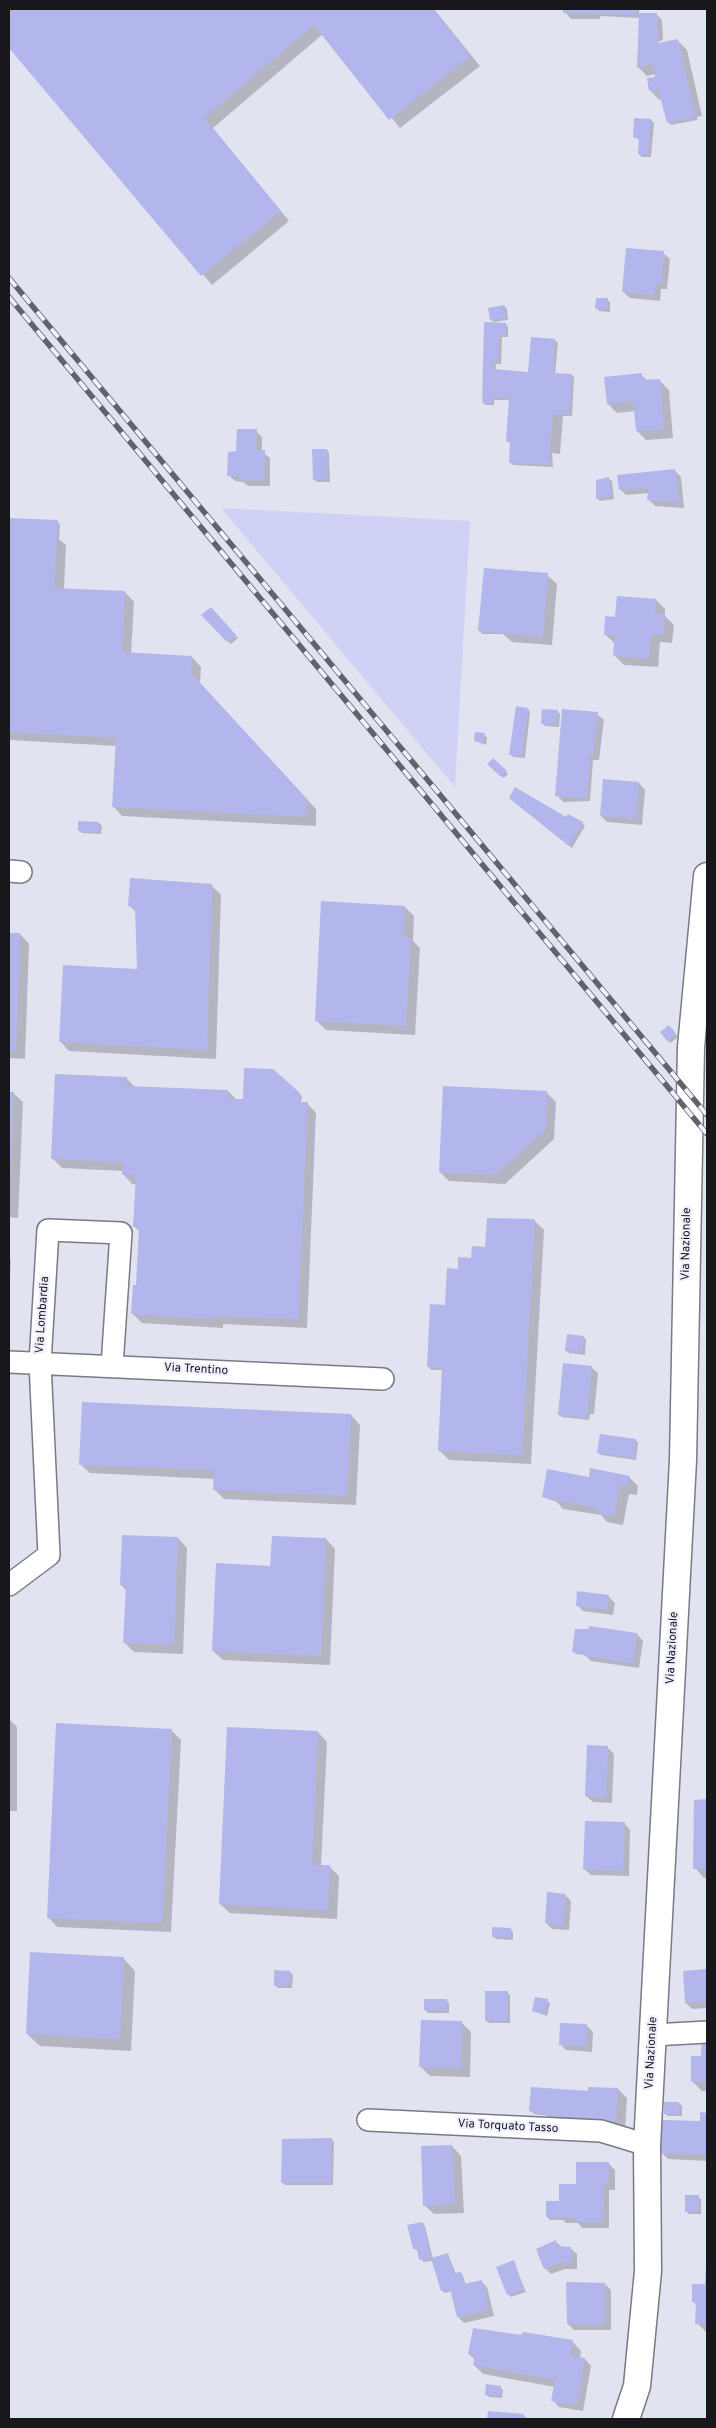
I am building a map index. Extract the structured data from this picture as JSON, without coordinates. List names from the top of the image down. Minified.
{"streets":{"street":["Via Nazionale","Via Lombardia","Via Trentino","Via Torquato Tasso"]},"crossings":[["Via Nazionale","Via Torquato Tasso"],["Via Lombardia","Via Trentino"]]}
